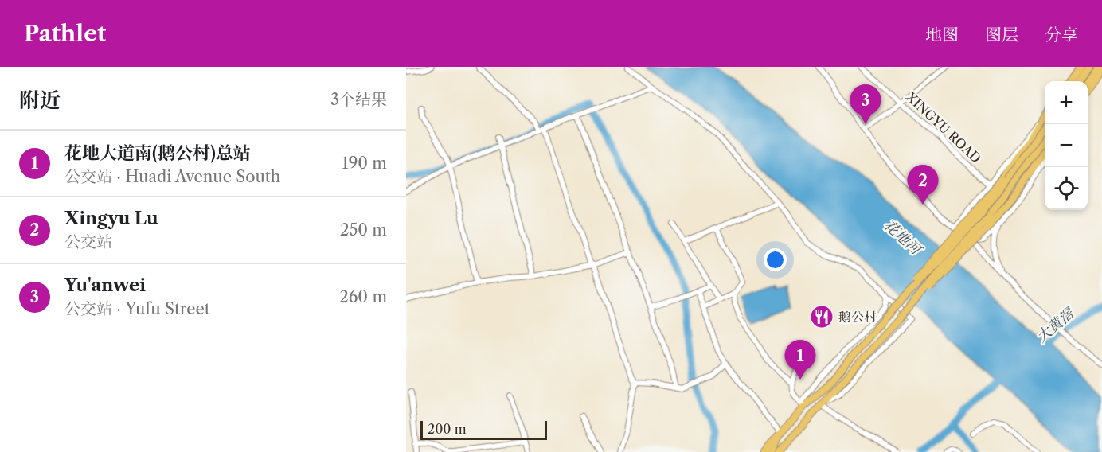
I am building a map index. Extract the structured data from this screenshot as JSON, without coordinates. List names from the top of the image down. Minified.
{"streets":{"street":["XINGYU ROAD"]},"water":["花地河","大黄滘"],"places":{"restaurant":["鹅公村"]},"scale_bar":"200 m","page":{"header":"Pathlet","nav":["地图","图层","分享"],"heading":["附近","3个结果"],"map_buttons":["+","−"],"pins":["3","2","1"],"list":[{"mark":"1","name":"花地大道南(鹅公村)总站","note":"公交站 · Huadi Avenue South","value":"190 m"},{"mark":"2","name":"Xingyu Lu","note":"公交站","value":"250 m"},{"mark":"3","name":"Yu'anwei","note":"公交站 · Yufu Street","value":"260 m"}],"scale":"200 m"}}
